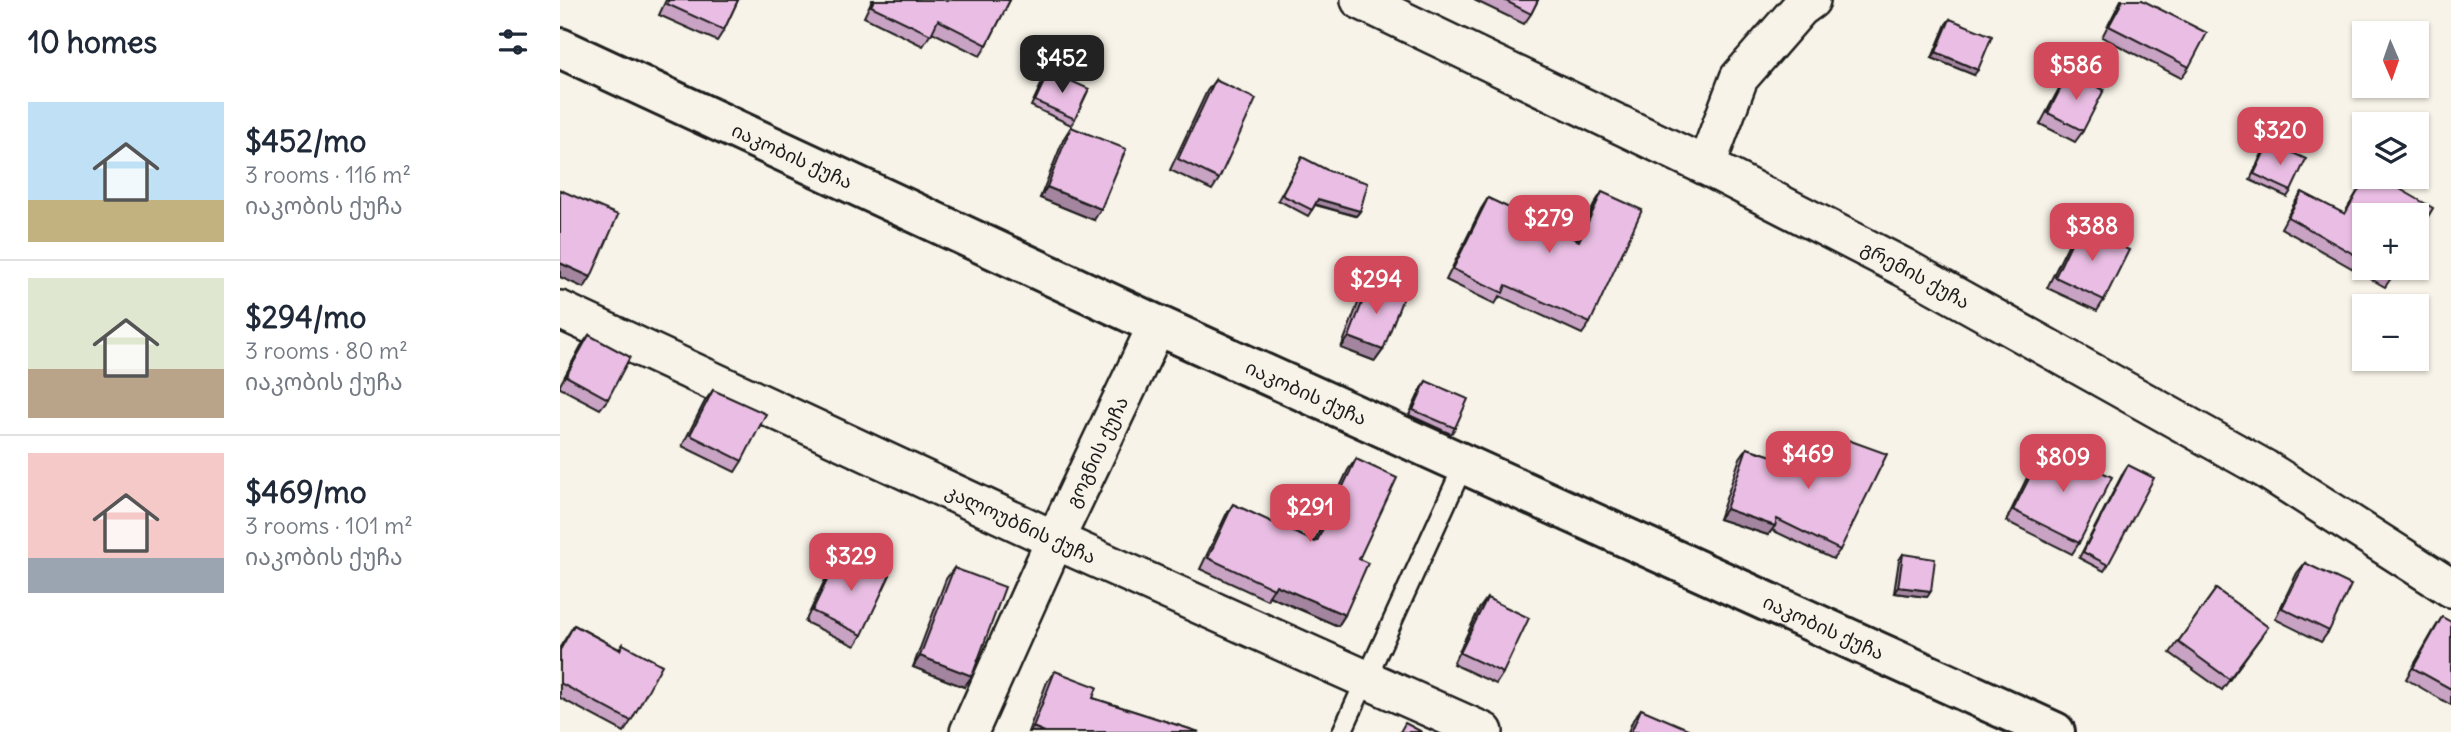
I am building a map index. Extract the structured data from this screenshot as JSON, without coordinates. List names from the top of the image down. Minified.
{"streets":{"street":["იაკობის ქუჩა","გრემის ქუჩა","გოგნის ქუჩა","კალოუბნის ქუჩა"]},"crossings":[["იაკობის ქუჩა","გოგნის ქუჩა"],["გოგნის ქუჩა","კალოუბნის ქუჩა"]],"north":"bottom","page":{"heading":"10 homes","map_buttons":["+","−"],"price":["$452","$586","$320","$279","$388","$294","$469","$809","$291","$329"],"list":[{"name":"$452/mo","note":"3 rooms · 116 m² · იაკობის ქუჩა"},{"name":"$294/mo","note":"3 rooms · 80 m² · იაკობის ქუჩა"},{"name":"$469/mo","note":"3 rooms · 101 m² · იაკობის ქუჩა"}]}}
